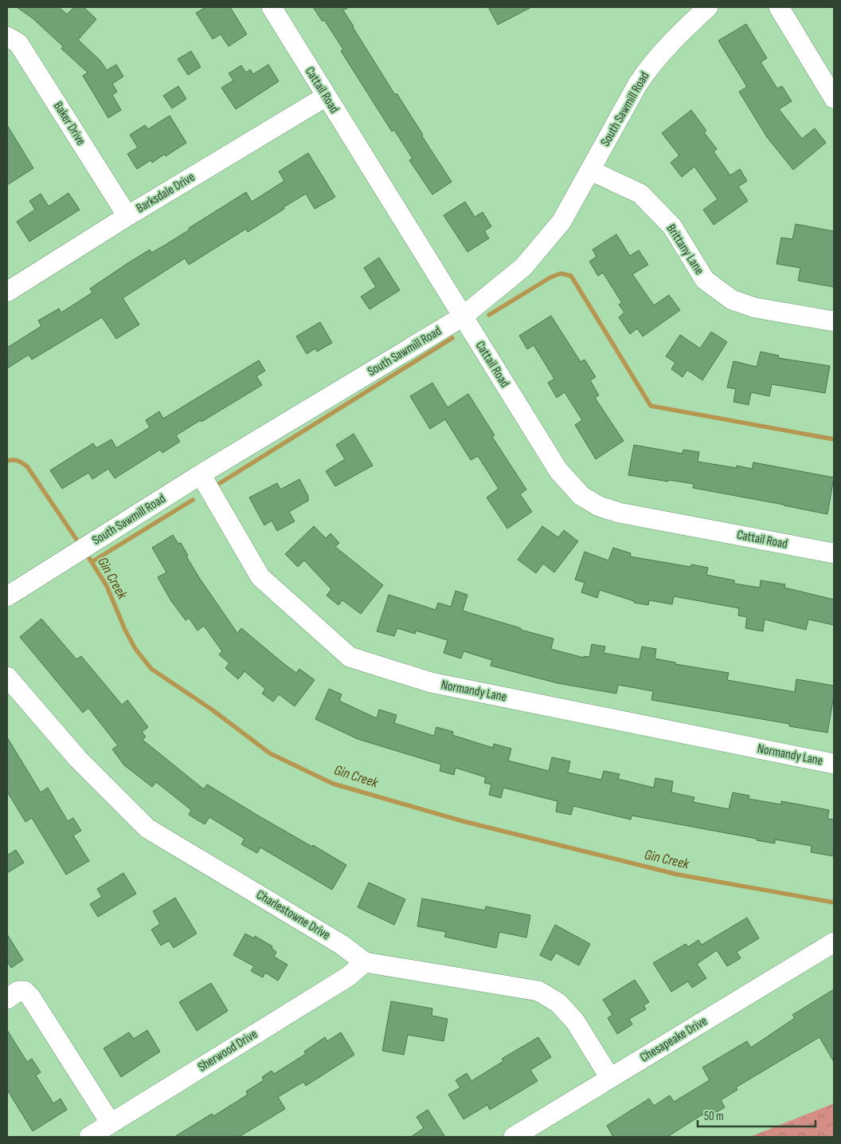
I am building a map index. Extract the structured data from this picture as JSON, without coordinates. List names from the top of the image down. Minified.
{"streets":{"street":["Cattail Road","South Sawmill Road","Baker Drive","Barksdale Drive","Brittany Lane","Normandy Lane","Charlestowne Drive","Chesapeake Drive","Sherwood Drive"]},"crossings":[["Cattail Road","South Sawmill Road"],["Cattail Road","Barksdale Drive"],["South Sawmill Road","Brittany Lane"],["South Sawmill Road","Normandy Lane"],["Baker Drive","Barksdale Drive"],["Charlestowne Drive","Chesapeake Drive"],["Charlestowne Drive","Sherwood Drive"]],"water":["Gin Creek"],"scale_bar":"50 m"}
